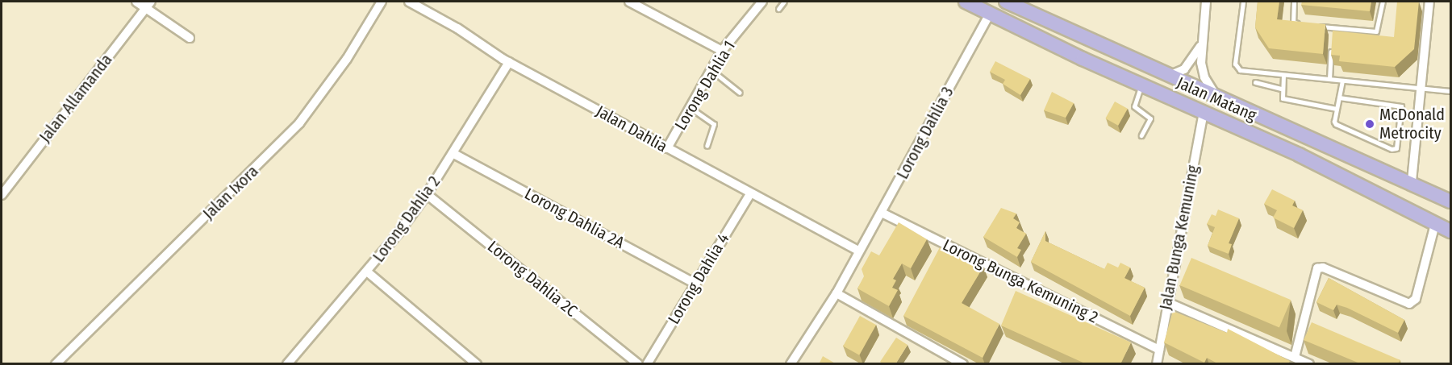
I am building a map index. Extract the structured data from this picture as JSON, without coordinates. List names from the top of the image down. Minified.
{"streets":{"main road":["Jalan Matang"],"street":["Lorong Dahlia 1","Jalan Allamanda","Jalan Dahlia","Lorong Dahlia 3","Jalan Ixora","Lorong Dahlia 2A","Lorong Dahlia 2","Jalan Bunga Kemuning","Lorong Dahlia 2C","Lorong Dahlia 4","Lorong Bunga Kemuning 2"]},"crossings":[["Lorong Dahlia 1","Jalan Dahlia"],["Jalan Matang","Lorong Dahlia 3"],["Jalan Matang","Jalan Bunga Kemuning"],["Jalan Dahlia","Lorong Dahlia 3"],["Jalan Dahlia","Lorong Dahlia 2"],["Jalan Dahlia","Lorong Dahlia 4"],["Lorong Dahlia 3","Lorong Bunga Kemuning 2"],["Lorong Dahlia 2A","Lorong Dahlia 2"],["Lorong Dahlia 2A","Lorong Dahlia 4"],["Lorong Dahlia 2","Lorong Dahlia 2C"],["Jalan Bunga Kemuning","Lorong Bunga Kemuning 2"]],"places":["McDonald Metrocity"]}
